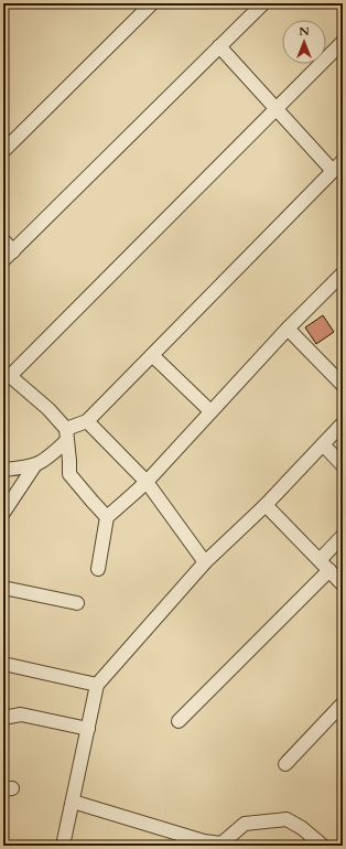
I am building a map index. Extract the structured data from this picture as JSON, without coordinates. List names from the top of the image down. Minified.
{"north":"top"}
